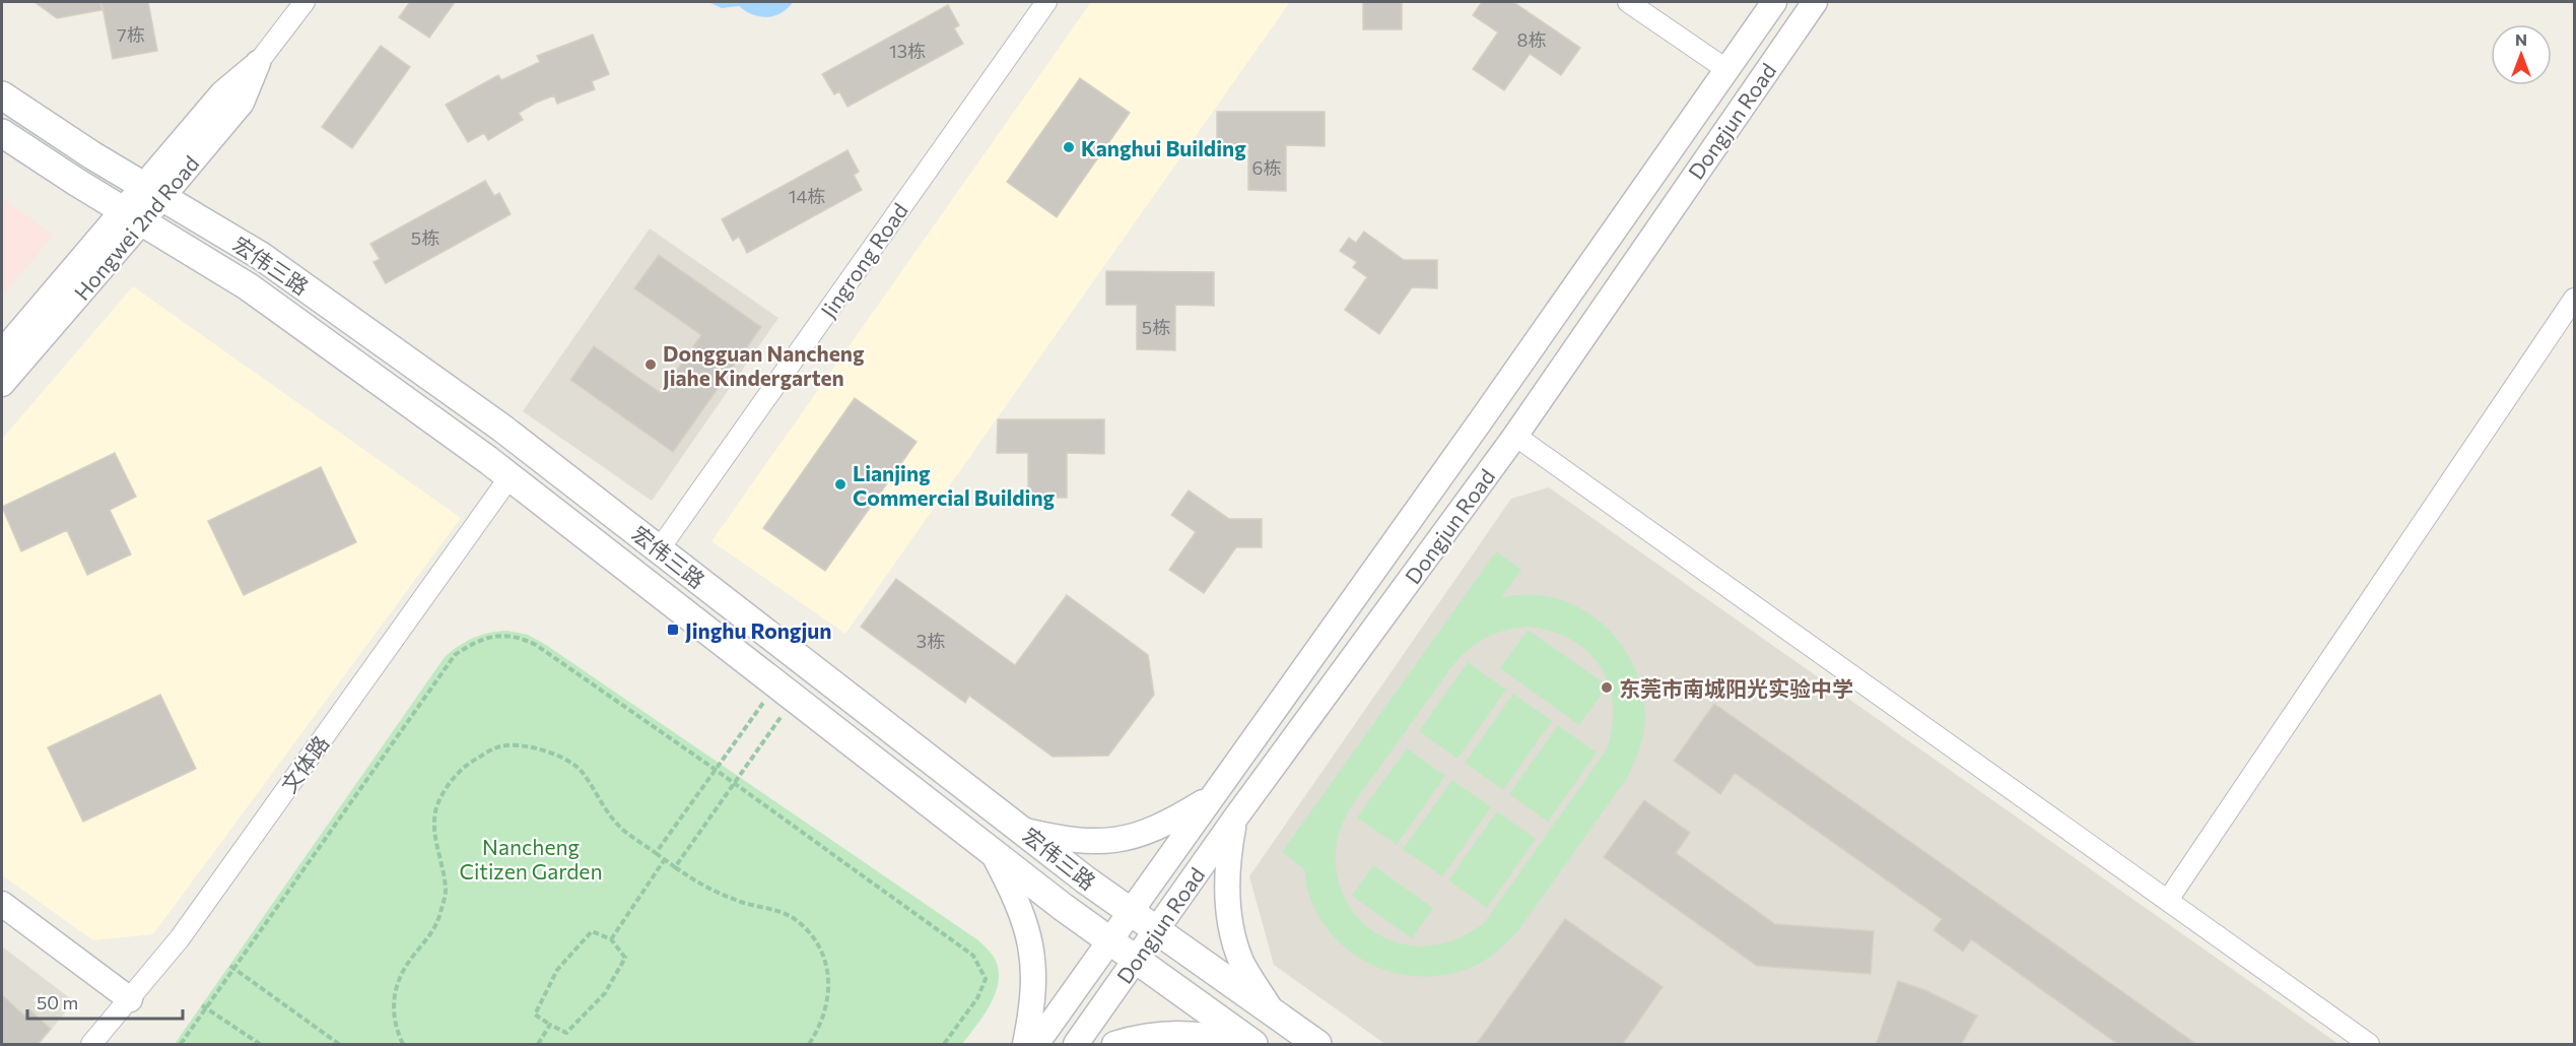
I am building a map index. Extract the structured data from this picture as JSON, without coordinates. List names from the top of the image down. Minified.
{"streets":{"main road":["宏伟三路"],"street":["Dongjun Road","Hongwei 2nd Road","Jingrong Road","文体路"]},"crossings":[["Dongjun Road","宏伟三路"],["Hongwei 2nd Road","宏伟三路"],["Jingrong Road","宏伟三路"],["宏伟三路","文体路"]],"parks":["Nancheng Citizen Garden"],"places":{"other":["Kanghui Building","Dongguan Nancheng Jiahe Kindergarten","Lianjing Commercial Building","东莞市南城阳光实验中学"],"transit":["Jinghu Rongjun"]},"house_numbers":["7栋","8栋","13栋","6栋","14栋","5栋","5栋","3栋"],"scale_bar":"50 m","north":"top"}
